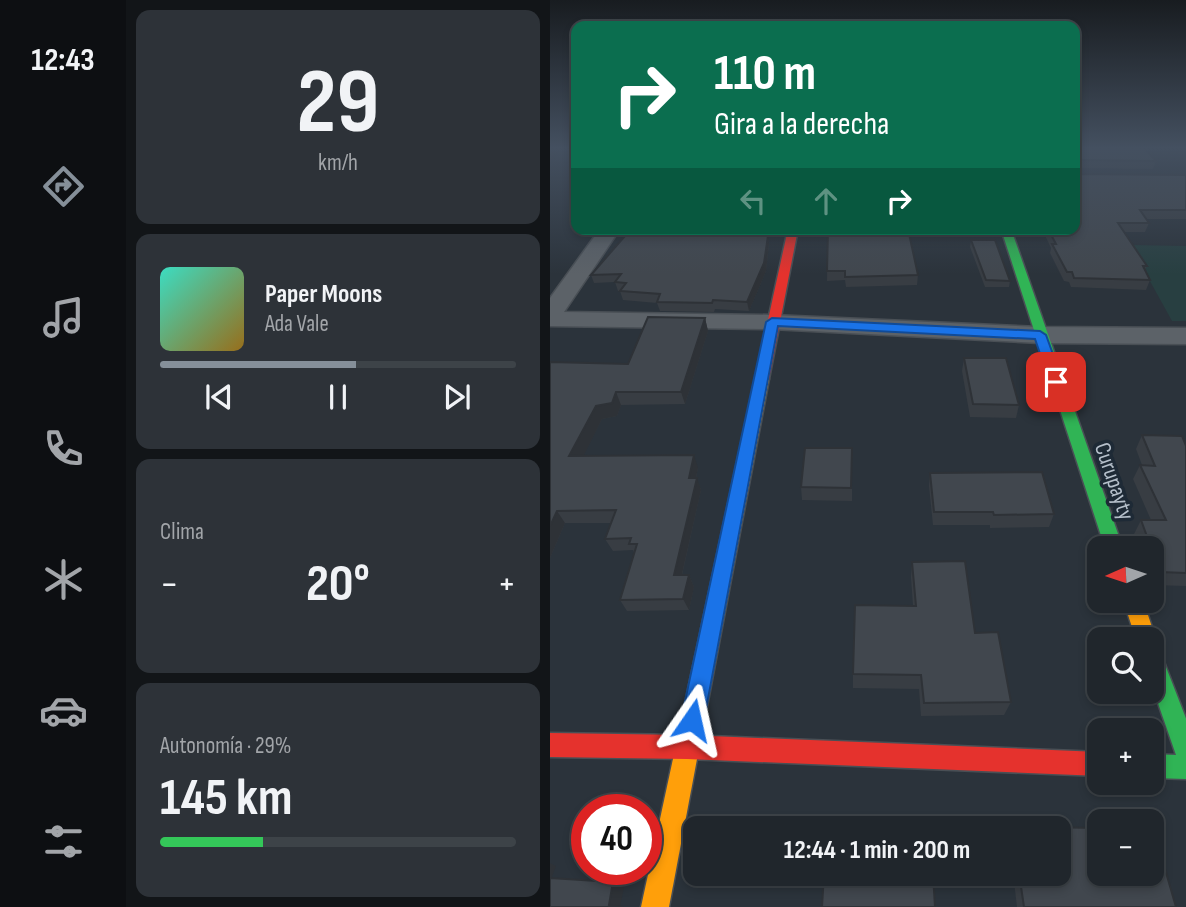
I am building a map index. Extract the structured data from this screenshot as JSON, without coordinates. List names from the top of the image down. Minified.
{"streets":{"street":["Curupayty"]},"north":"left","page":{"tabs":"12:43","tile":[["29","km/h"],"Clima",["Autonomía · 29%","145 km"]],"turn":["110 m","Gira a la derecha"],"song":["Paper Moons","Ada Vale"],"map_buttons":["+","−"],"heat":["−","20°","+"],"limit":"40","trip":"12:44 · 1 min · 200 m"}}
